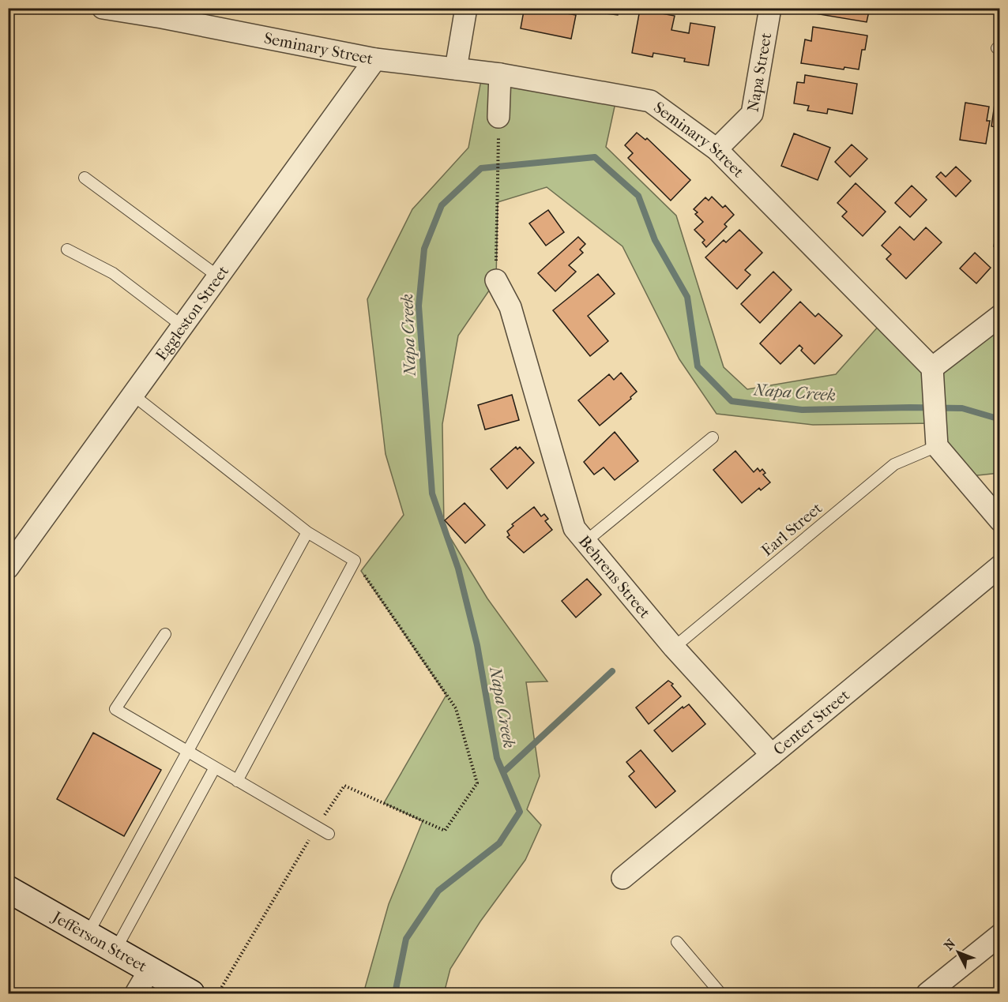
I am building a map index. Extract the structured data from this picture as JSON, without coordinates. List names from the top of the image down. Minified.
{"streets":{"main road":["Jefferson Street"],"street":["Seminary Street","Napa Street","Eggleston Street","Behrens Street","Center Street"],"lane":["Earl Street"]},"crossings":[["Seminary Street","Napa Street"],["Seminary Street","Eggleston Street"],["Earl Street","Behrens Street"],["Behrens Street","Center Street"]],"water":["Napa Creek"],"north":"top left"}
